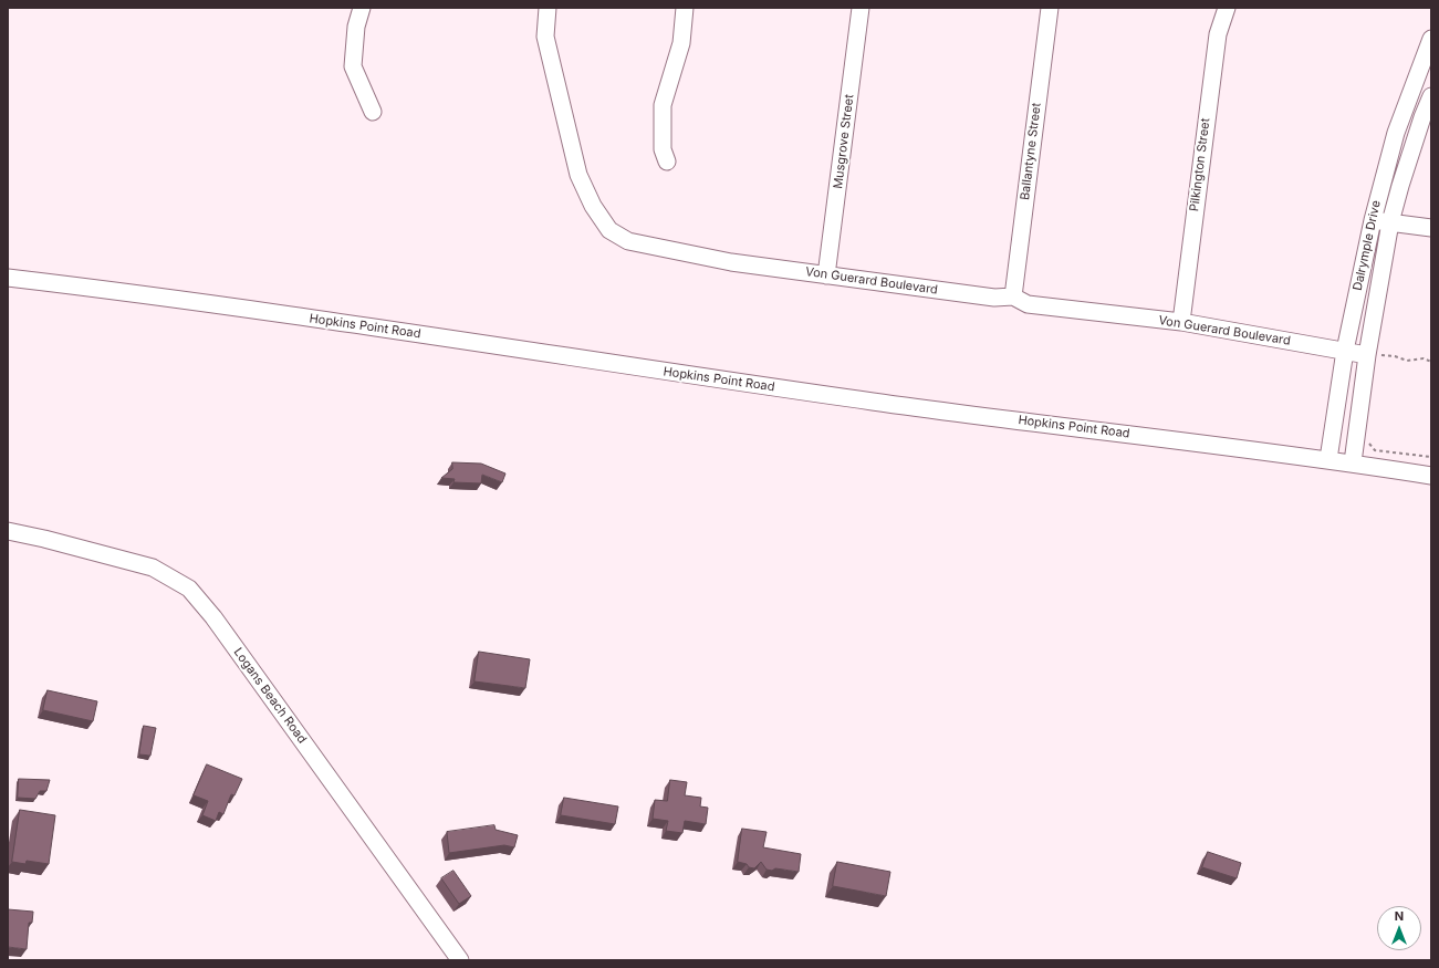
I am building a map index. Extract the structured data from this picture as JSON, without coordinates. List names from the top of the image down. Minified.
{"streets":{"street":["Musgrove Street","Ballantyne Street","Pilkington Street","Dalrymple Drive","Von Guerard Boulevard","Hopkins Point Road","Logans Beach Road"]},"crossings":[["Musgrove Street","Von Guerard Boulevard"],["Ballantyne Street","Von Guerard Boulevard"],["Pilkington Street","Von Guerard Boulevard"],["Dalrymple Drive","Von Guerard Boulevard"],["Dalrymple Drive","Hopkins Point Road"]],"north":"top"}
